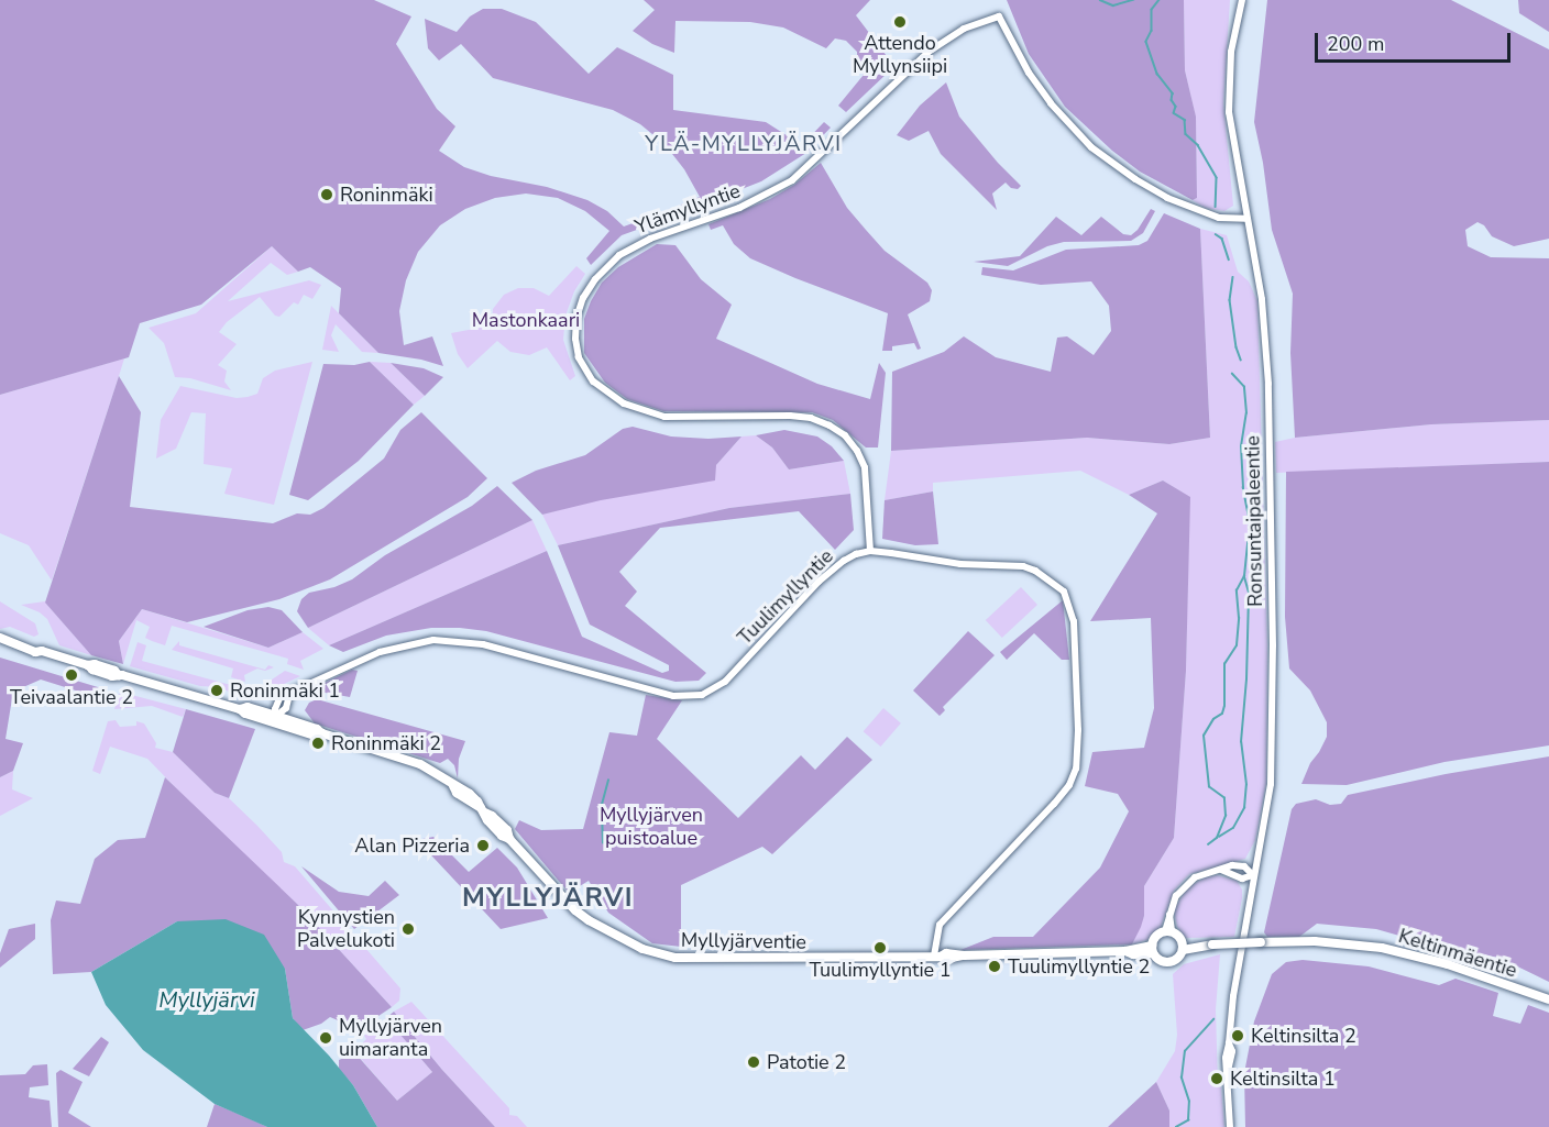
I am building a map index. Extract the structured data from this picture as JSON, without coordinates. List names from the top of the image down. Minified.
{"streets":{"main road":["Myllyjärventie","Keltinmäentie"],"street":["Ylämyllyntie","Ronsuntaipaleentie","Tuulimyllyntie"]},"crossings":[["Ylämyllyntie","Ronsuntaipaleentie"],["Ylämyllyntie","Tuulimyllyntie"],["Tuulimyllyntie","Myllyjärventie"],["Myllyjärventie","Keltinmäentie"]],"districts":["YLÄ-MYLLYJÄRVI","MYLLYJÄRVI"],"water":["Myllyjärvi"],"parks":["Mastonkaari","Myllyjärven puistoalue"],"places":["Attendo Myllynsiipi","Roninmäki","Teivaalantie 2","Roninmäki 1","Roninmäki 2","Alan Pizzeria","Kynnystien Palvelukoti","Tuulimyllyntie 1","Tuulimyllyntie 2","Keltinsilta 2","Myllyjärven uimaranta","Patotie 2","Keltinsilta 1"],"scale_bar":"200 m"}
